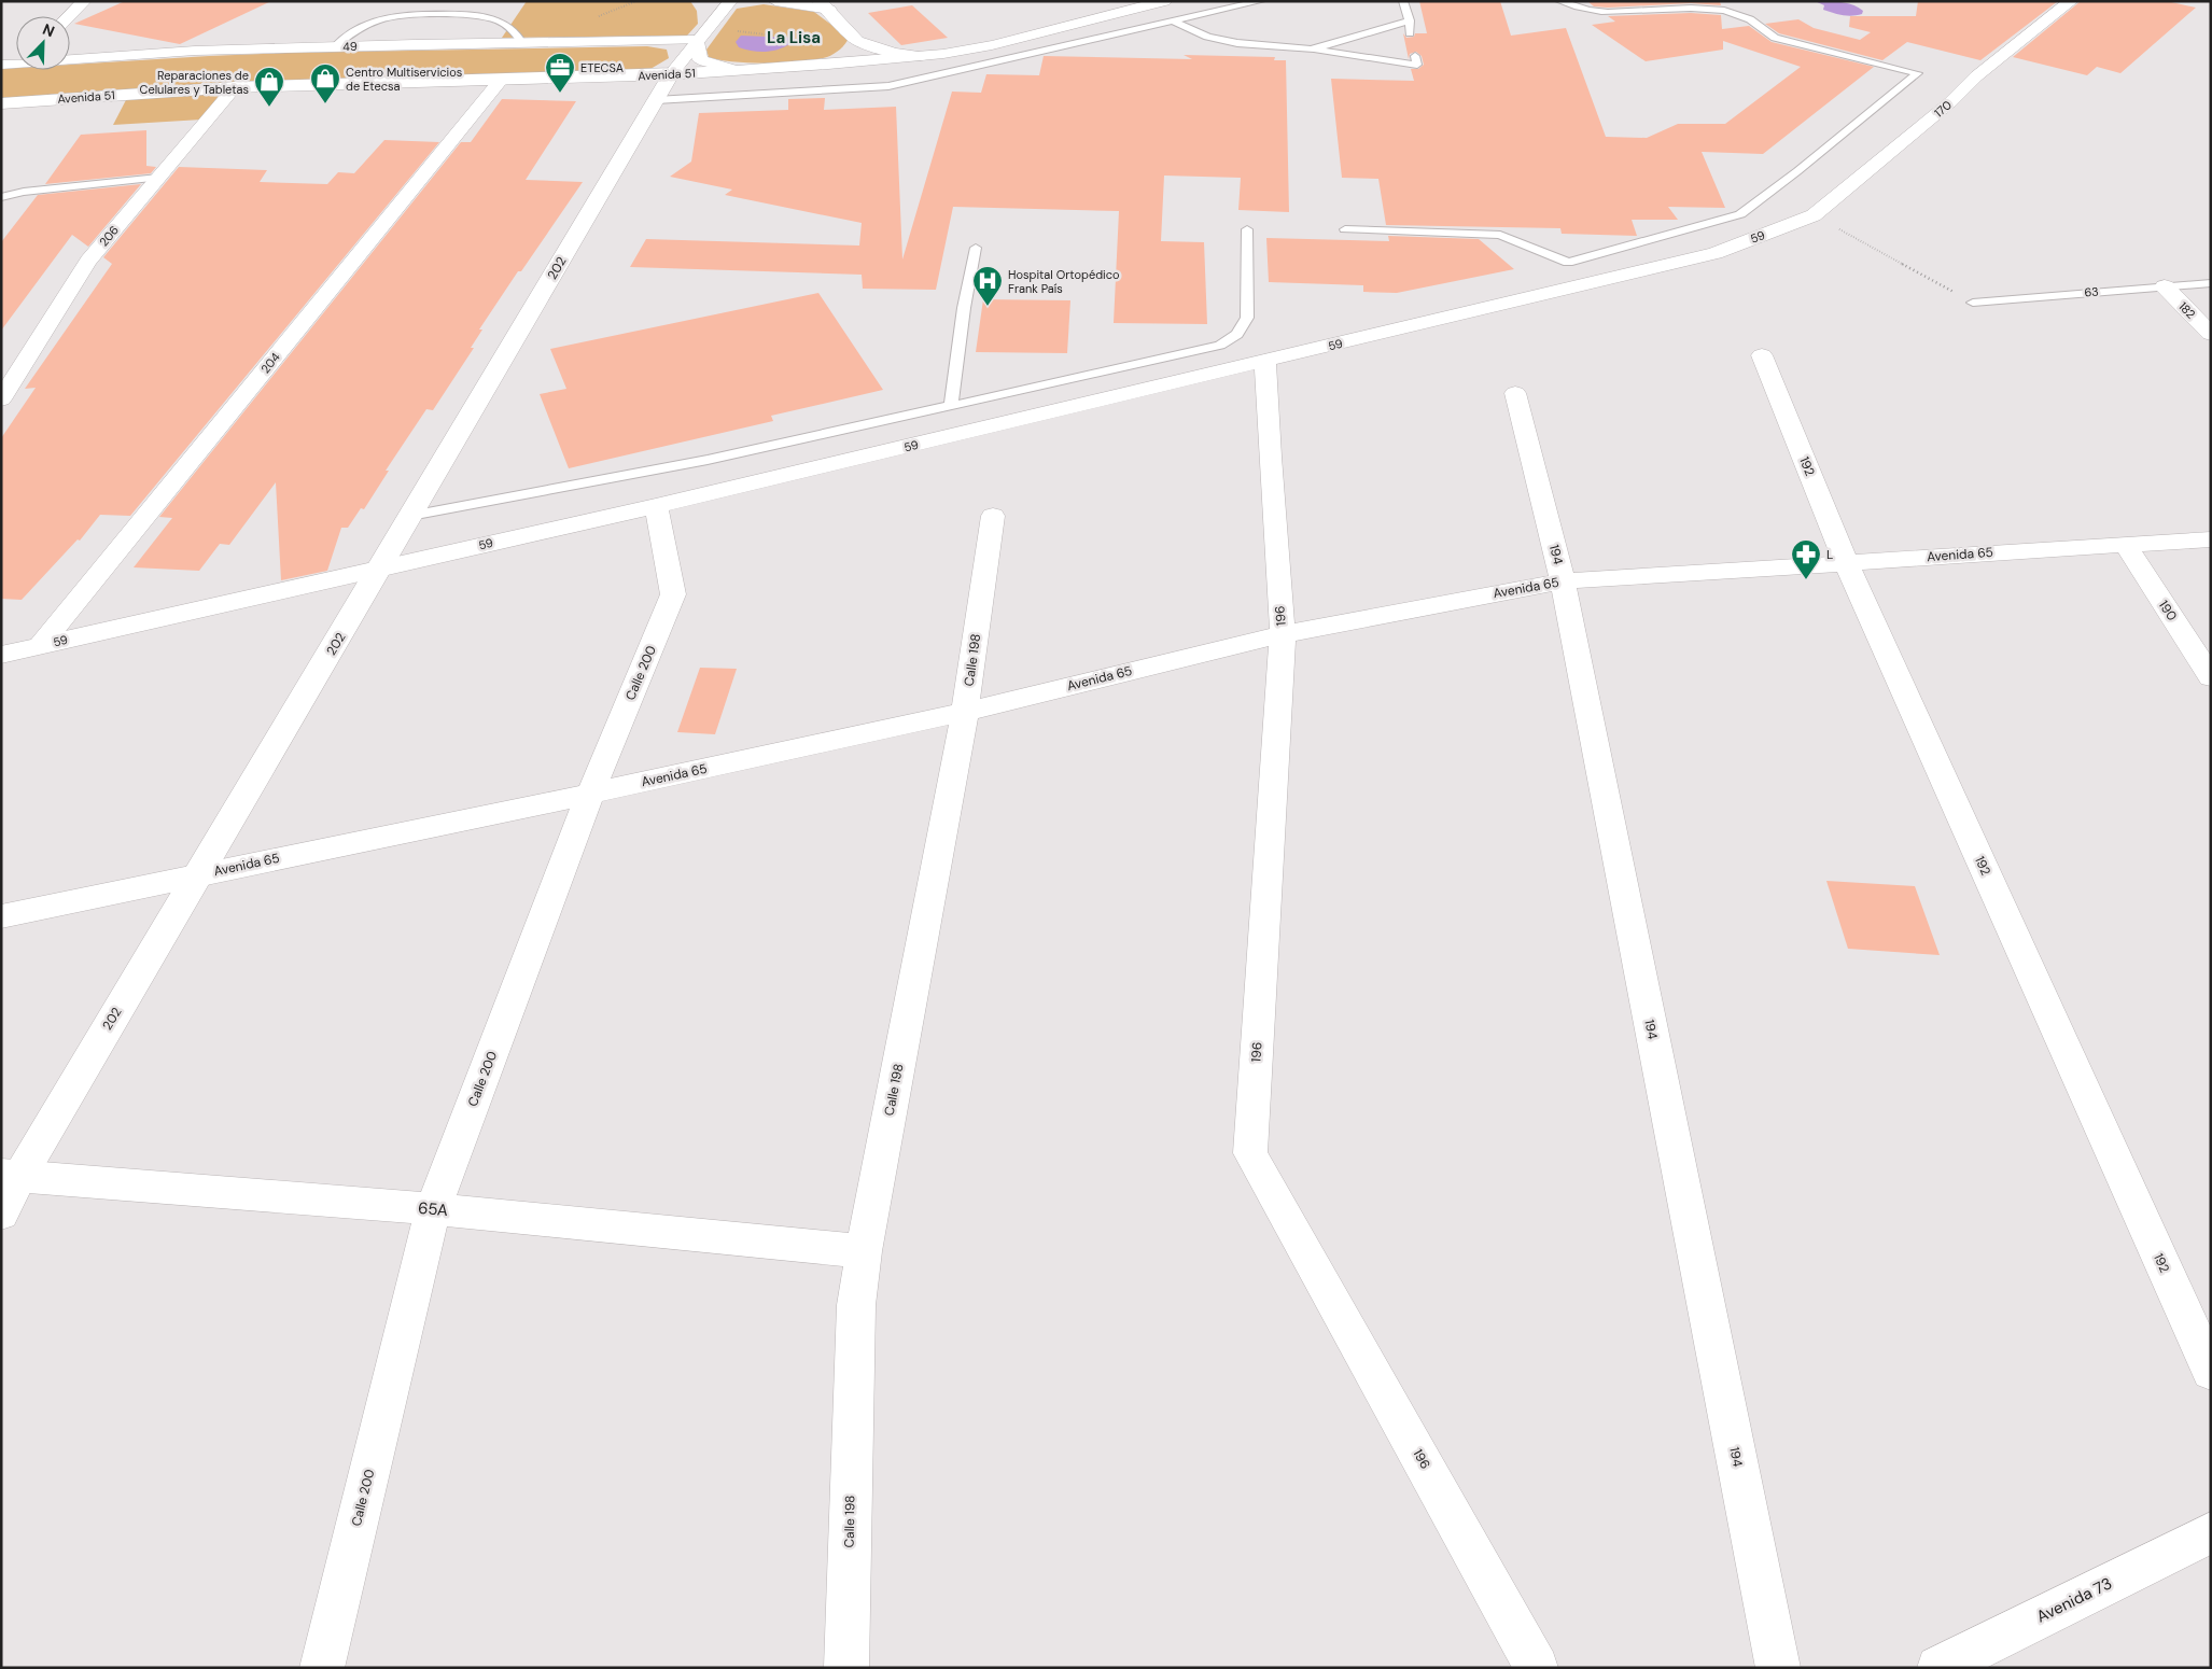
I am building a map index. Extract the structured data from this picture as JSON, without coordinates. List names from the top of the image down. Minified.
{"streets":{"street":["49","Avenida 51","170","206","59","202","182","204","192","194","Avenida 65","190","196","Calle 198","Calle 200","65A","Avenida 73"],"lane":["63"]},"crossings":[["Avenida 51","206"],["Avenida 51","202"],["Avenida 51","204"],["170","59"],["59","202"],["59","204"],["59","196"],["59","Calle 200"],["202","Avenida 65"],["202","65A"],["63","182"],["192","Avenida 65"],["194","Avenida 65"],["Avenida 65","190"],["Avenida 65","196"],["Avenida 65","Calle 198"],["Avenida 65","Calle 200"],["Calle 198","65A"],["Calle 200","65A"]],"districts":["La Lisa"],"places":{"office":["ETECSA"],"shop":["Centro Multiservicios de Etecsa","Reparaciones de Celulares y Tabletas"],"hospital":["Hospital Ortopédico Frank País"],"pharmacy":["L"]},"north":"top right"}
